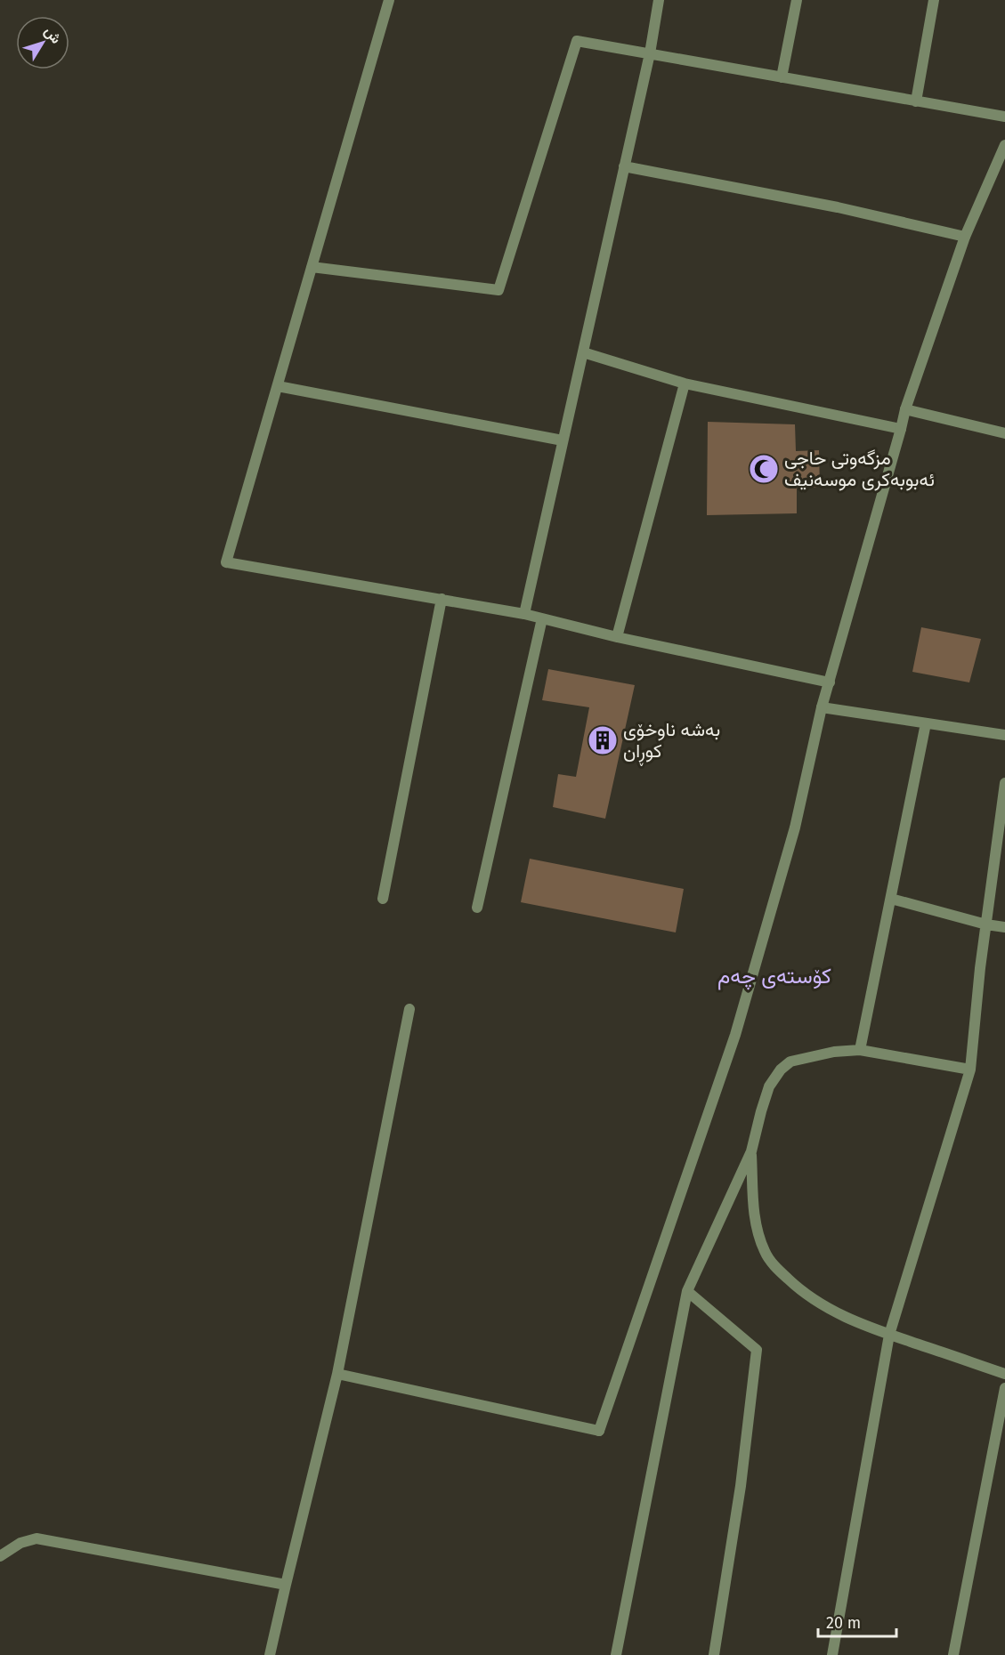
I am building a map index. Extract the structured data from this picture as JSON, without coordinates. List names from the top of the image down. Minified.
{"districts":["کۆستەی چەم"],"places":{"mosque":["مزگەوتی حاجی ئەبوبەکری موسەنیف"],"building":["بەشە ناوخۆی کوڕان"]},"scale_bar":"20 m","north":"top right"}
